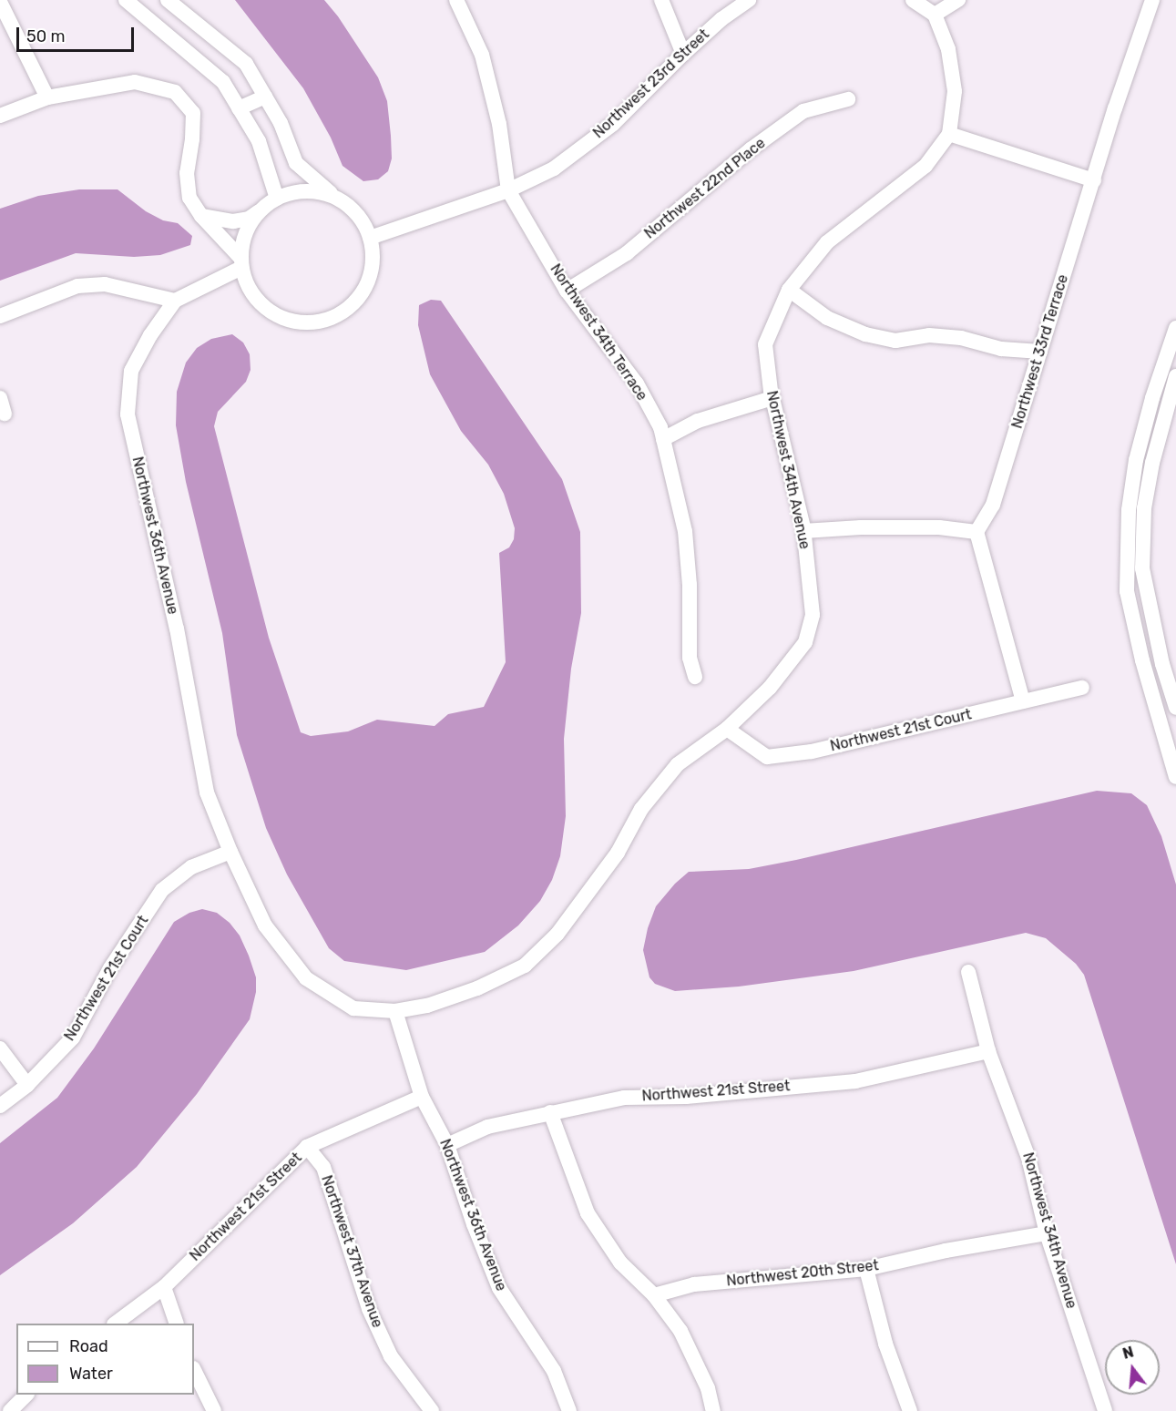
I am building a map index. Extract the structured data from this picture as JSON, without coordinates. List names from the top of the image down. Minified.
{"streets":{"street":["Northwest 23rd Street","Northwest 22nd Place","Northwest 34th Terrace","Northwest 33rd Terrace","Northwest 34th Avenue","Northwest 36th Avenue","Northwest 21st Court","Northwest 21st Street","Northwest 37th Avenue","Northwest 20th Street"]},"crossings":[["Northwest 23rd Street","Northwest 34th Terrace"],["Northwest 23rd Street","Northwest 36th Avenue"],["Northwest 22nd Place","Northwest 34th Terrace"],["Northwest 34th Avenue","Northwest 36th Avenue"],["Northwest 34th Avenue","Northwest 21st Court"],["Northwest 34th Avenue","Northwest 21st Street"],["Northwest 34th Avenue","Northwest 20th Street"],["Northwest 36th Avenue","Northwest 21st Court"],["Northwest 36th Avenue","Northwest 21st Street"],["Northwest 21st Street","Northwest 37th Avenue"]],"legend":["Road","Water"],"scale_bar":"50 m","north":"top"}
